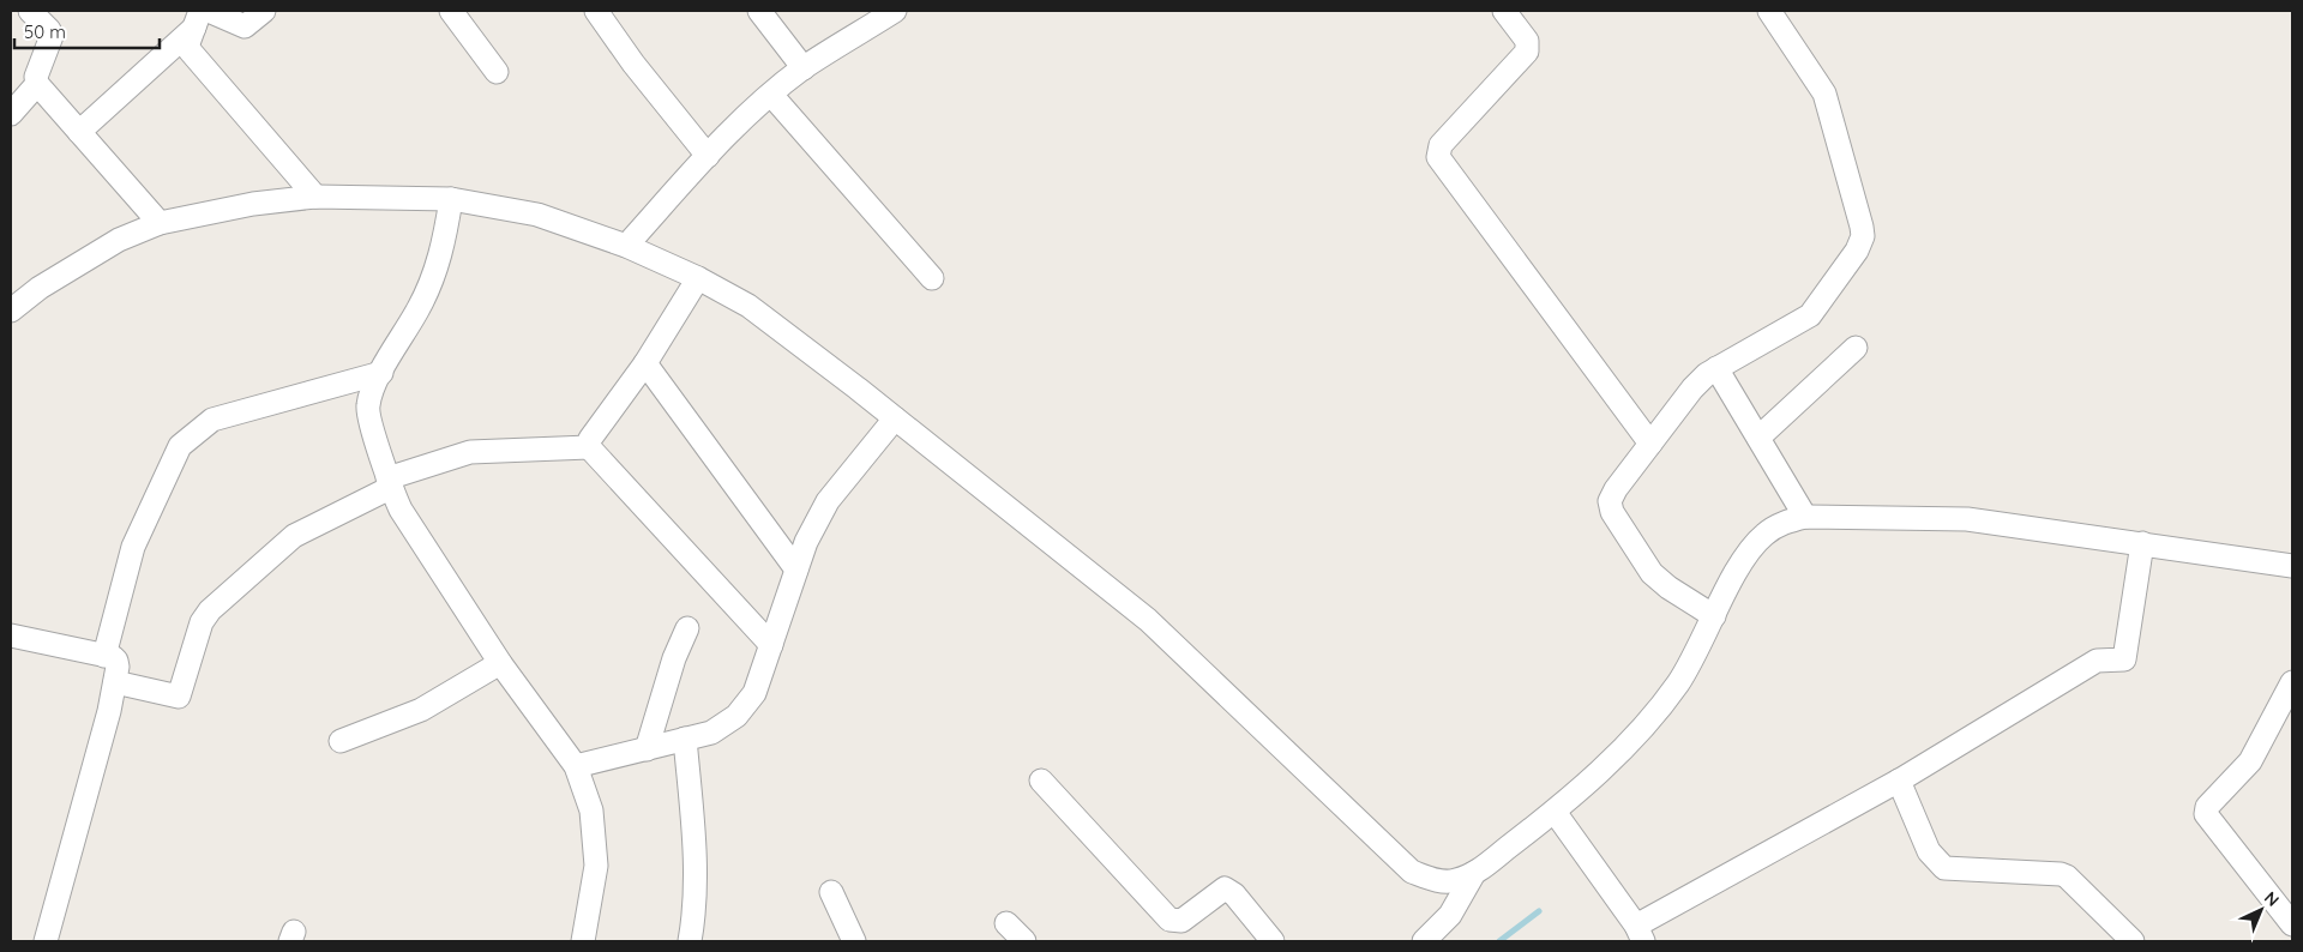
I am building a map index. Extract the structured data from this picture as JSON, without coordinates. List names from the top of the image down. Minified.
{"scale_bar":"50 m","north":"top right"}
